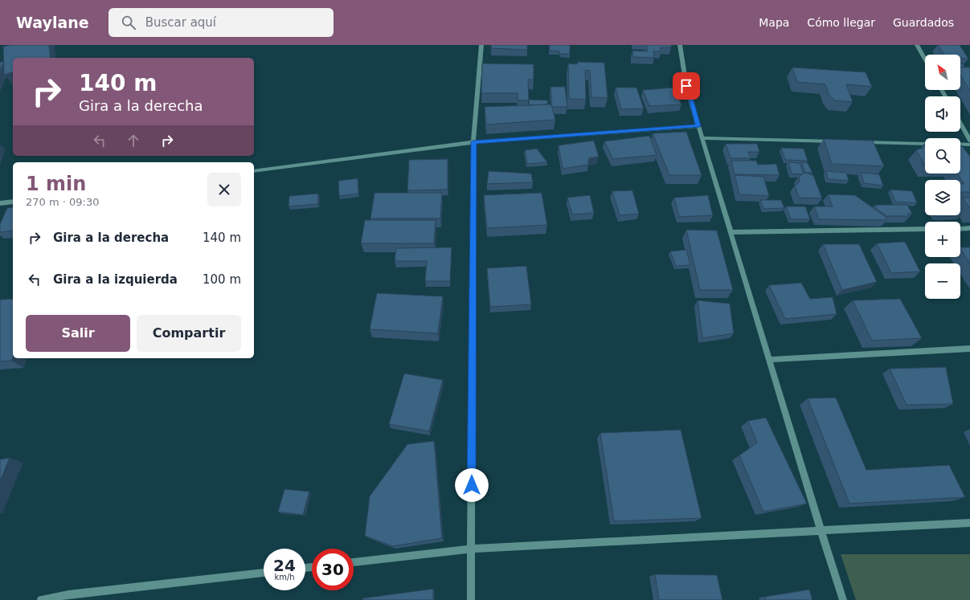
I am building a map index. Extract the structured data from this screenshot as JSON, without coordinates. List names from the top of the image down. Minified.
{"north":"top left","page":{"header":"Waylane","search":"Buscar aquí","nav":["Mapa","Cómo llegar","Guardados"],"map_buttons":["+","−"],"turn":["140 m","Gira a la derecha"],"heading":["1 min","270 m · 09:30"],"list":[{"name":"Gira a la derecha","value":"140 m"},{"name":"Gira a la izquierda","value":"100 m"}],"buttons":["Salir","Compartir"],"speed":"24 km/h","limit":"30"}}
